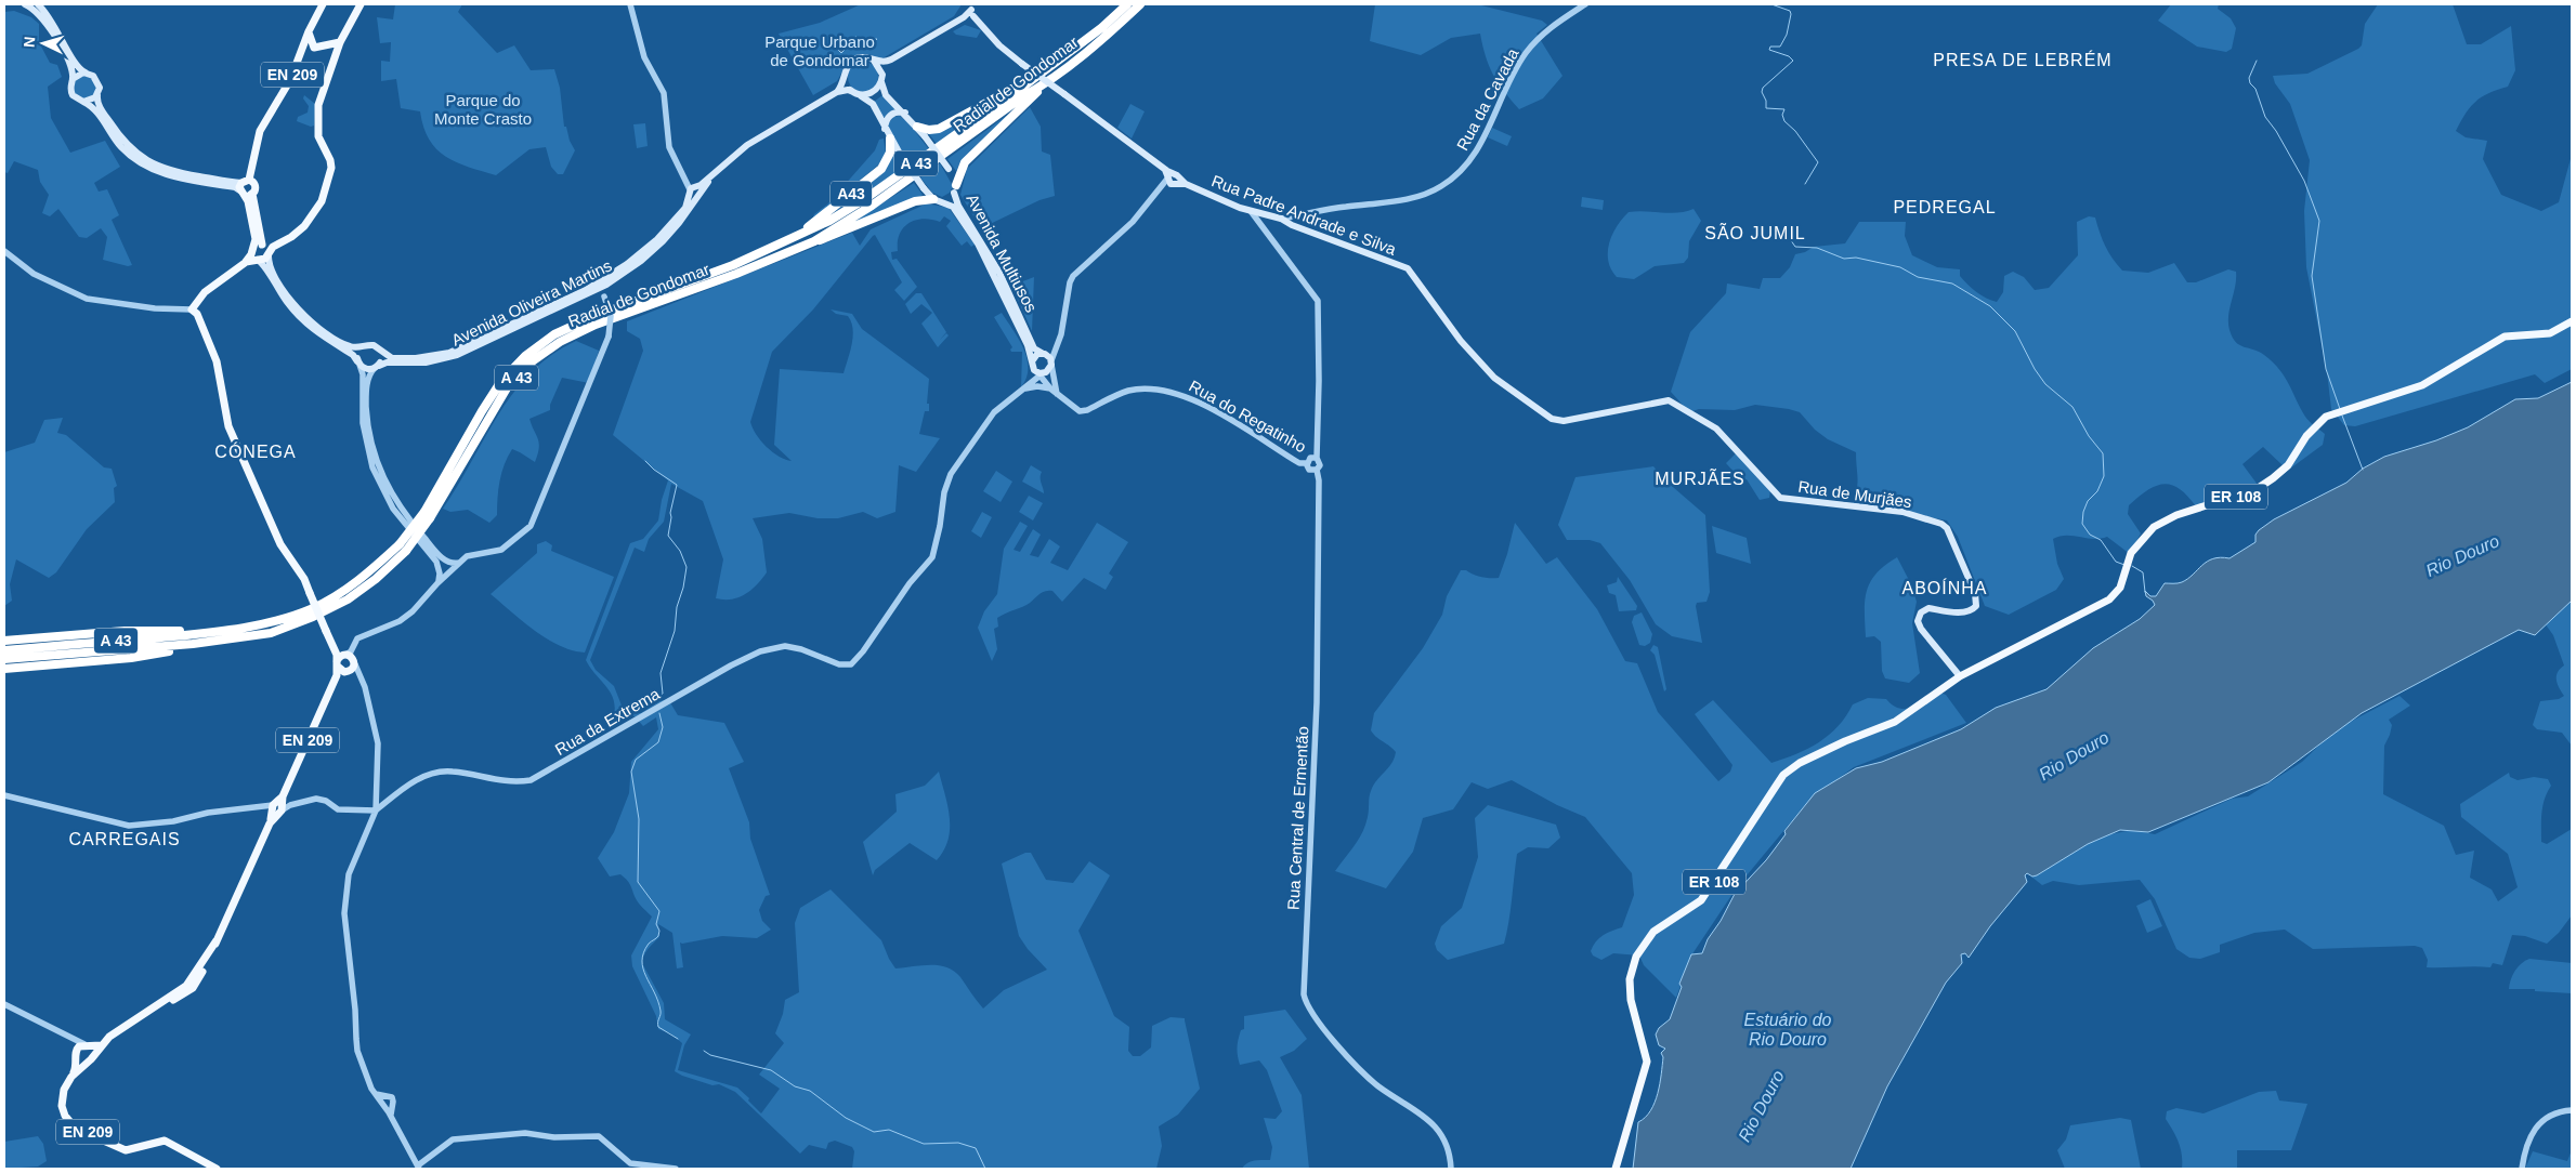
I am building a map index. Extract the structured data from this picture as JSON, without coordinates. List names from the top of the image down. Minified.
{"streets":{"highway":["Radial de Gondomar","A 43","A43"],"main road":["EN 209","Rua Padre Andrade e Silva","Avenida Multiusos","Avenida Oliveira Martins","Rua de Murjães","ER 108"],"street":["Rua da Cavada","Rua do Regatinho","Rua da Extrema","Rua Central de Ermentão"]},"crossings":[["Radial de Gondomar","A 43"],["Radial de Gondomar","A43"],["Rua da Cavada","Rua Padre Andrade e Silva"],["A43","Avenida Multiusos"],["Rua Padre Andrade e Silva","Rua de Murjães"],["Avenida Multiusos","Rua do Regatinho"],["Rua do Regatinho","Rua Central de Ermentão"],["Rua de Murjães","ER 108"]],"districts":["PRESA DE LEBRÉM","PEDREGAL","SÃO JUMIL","CÓNEGA","MURJÃES","ABOÍNHA","CARREGAIS"],"water":["Rio Douro","Estuário do Rio Douro"],"parks":["Parque Urbano de Gondomar","Parque do Monte Crasto"],"north":"left"}
